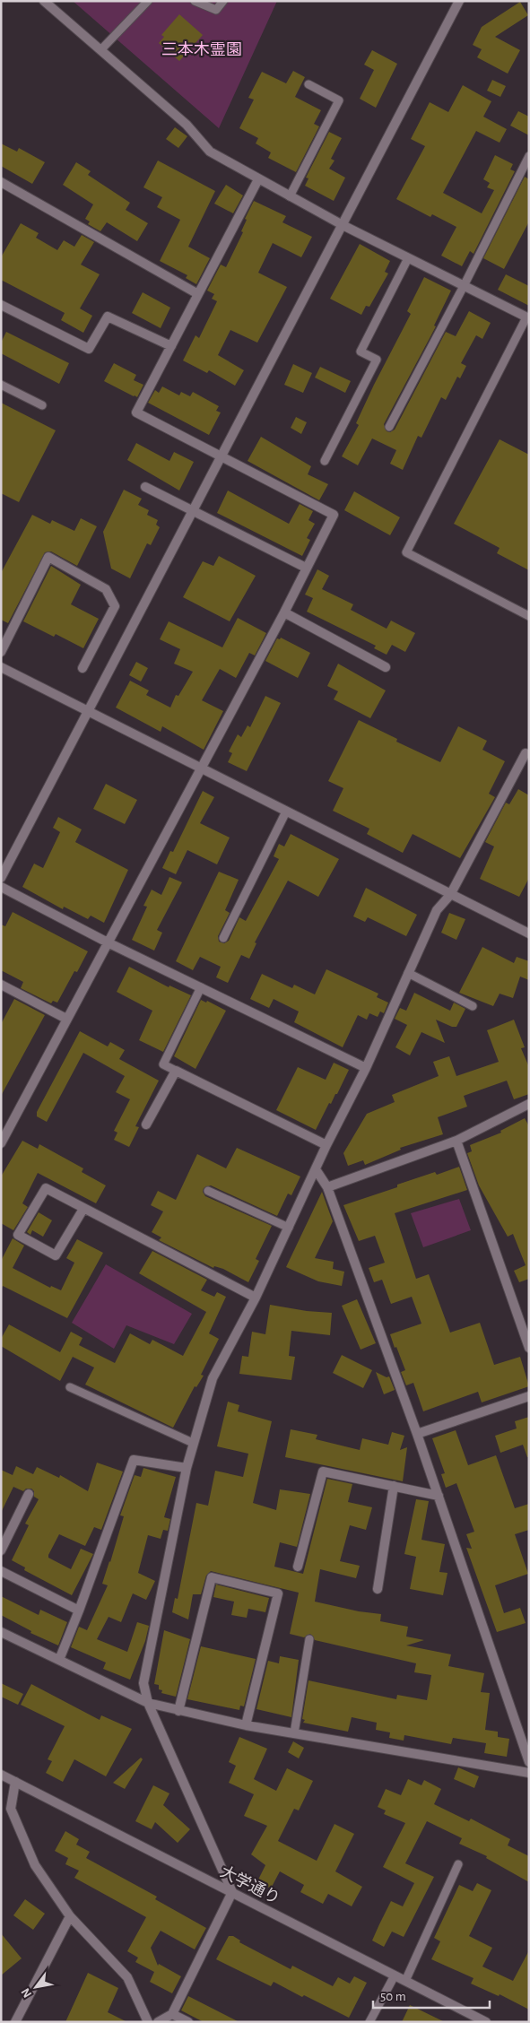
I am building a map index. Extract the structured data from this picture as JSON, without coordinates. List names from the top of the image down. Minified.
{"streets":{"street":["大学通り"]},"parks":["三本木霊園"],"scale_bar":"50 m","north":"bottom left"}
